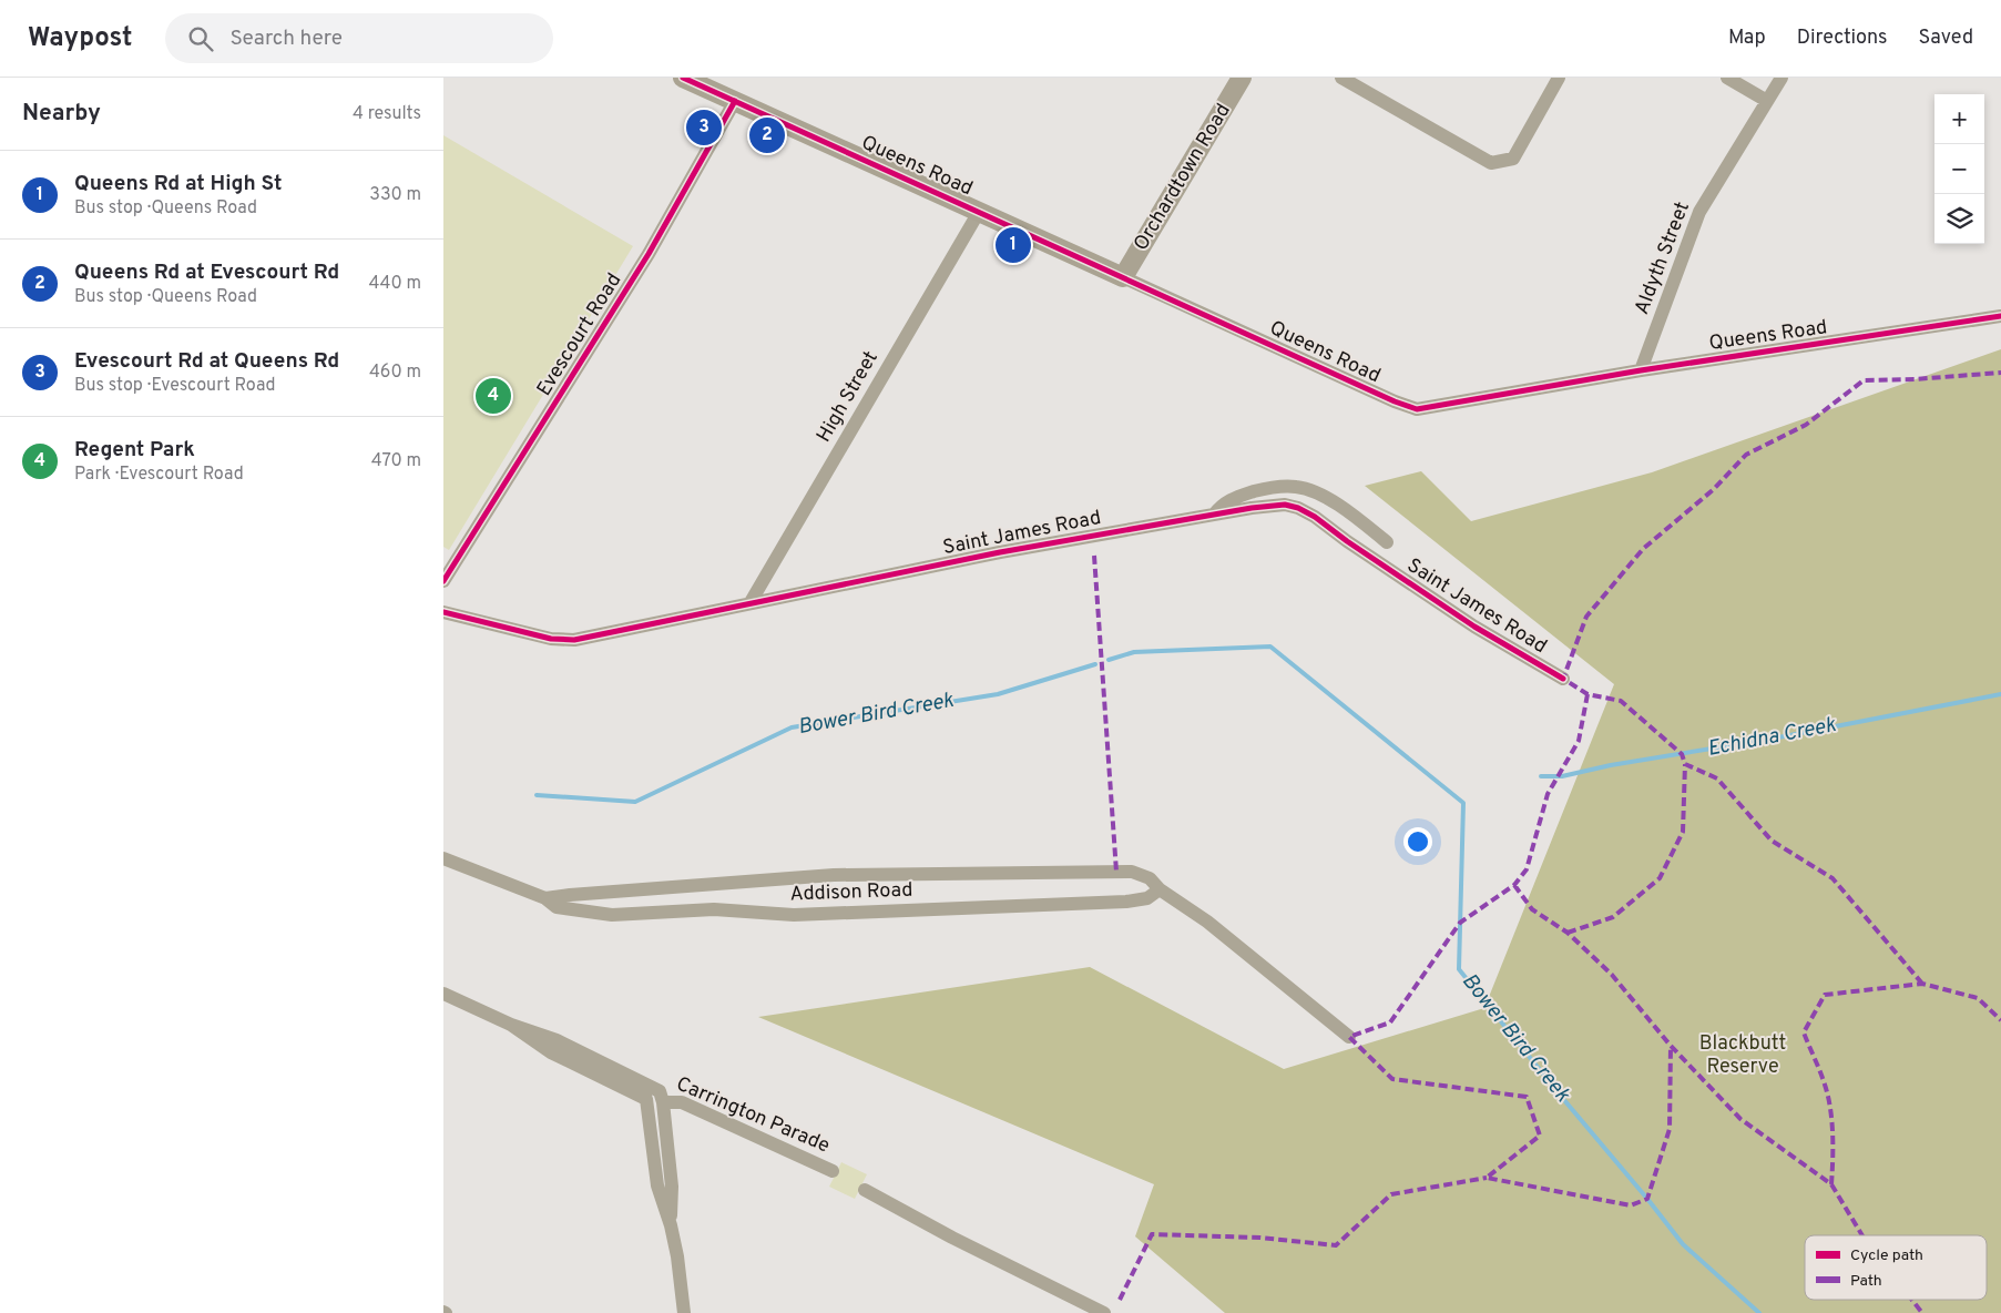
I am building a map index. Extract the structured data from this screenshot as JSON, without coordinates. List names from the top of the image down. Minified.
{"streets":{"street":["Queens Road","Orchardtown Road","Aldyth Street","Evescourt Road","High Street","Saint James Road","Addison Road","Carrington Parade"]},"crossings":[["Queens Road","Orchardtown Road"],["Queens Road","Aldyth Street"],["Queens Road","Evescourt Road"],["Queens Road","High Street"],["High Street","Saint James Road"]],"water":["Bower Bird Creek","Echidna Creek"],"parks":["Blackbutt Reserve"],"legend":["Cycle path","Path"],"page":{"header":"Waypost","search":"Search here","nav":["Map","Directions","Saved"],"heading":["Nearby","4 results"],"map_buttons":["+","−"],"pins":["3","2","1","4"],"list":[{"mark":"1","name":"Queens Rd at High St","note":"Bus stop · Queens Road","value":"330 m"},{"mark":"2","name":"Queens Rd at Evescourt Rd","note":"Bus stop · Queens Road","value":"440 m"},{"mark":"3","name":"Evescourt Rd at Queens Rd","note":"Bus stop · Evescourt Road","value":"460 m"},{"mark":"4","name":"Regent Park","note":"Park · Evescourt Road","value":"470 m"}]}}
